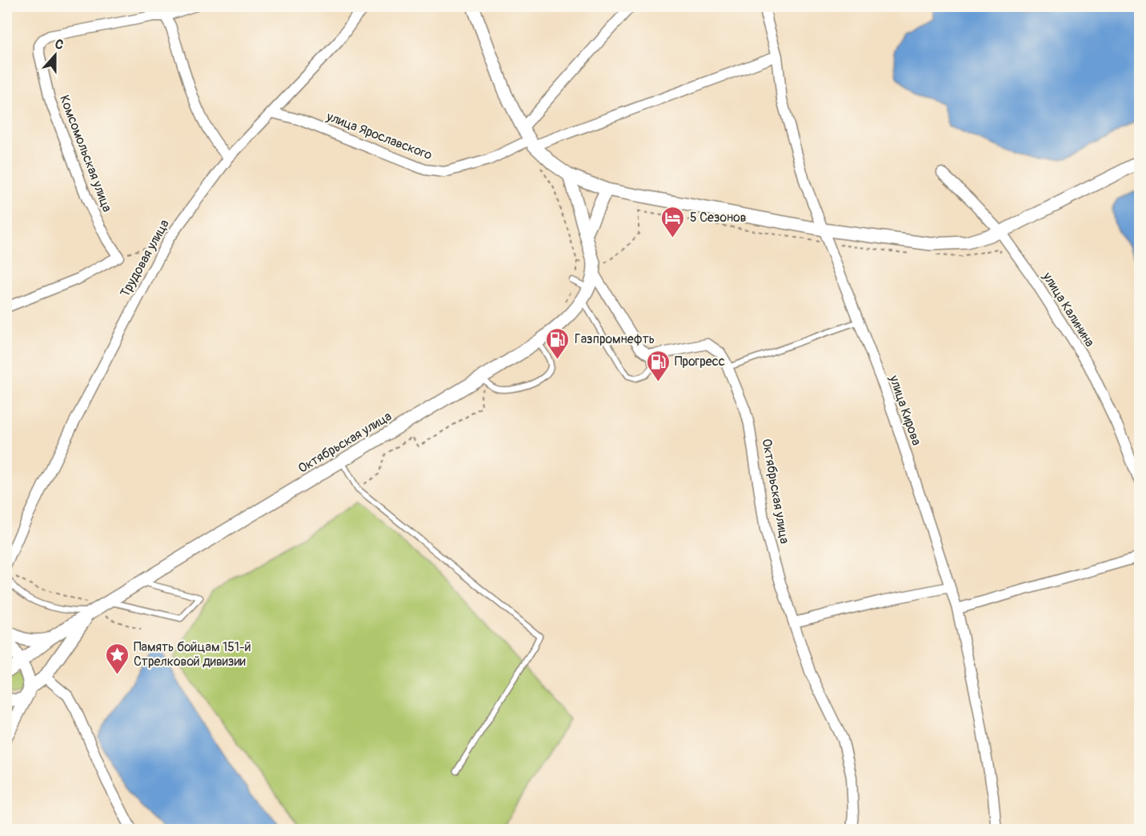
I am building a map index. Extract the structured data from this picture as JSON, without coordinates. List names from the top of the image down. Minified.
{"streets":{"street":["улица Ярославского","Комсомольская улица","Трудовая улица","улица Калинина","улица Кирова","Октябрьская улица"]},"crossings":[["улица Ярославского","Трудовая улица"],["улица Ярославского","улица Кирова"],["Комсомольская улица","Трудовая улица"]],"places":{"hotel":["5 Сезонов"],"fuel station":["Газпромнефть","Прогресс"],"place":["Память бойцам 151-й Стрелковой дивизии"]},"north":"top"}
